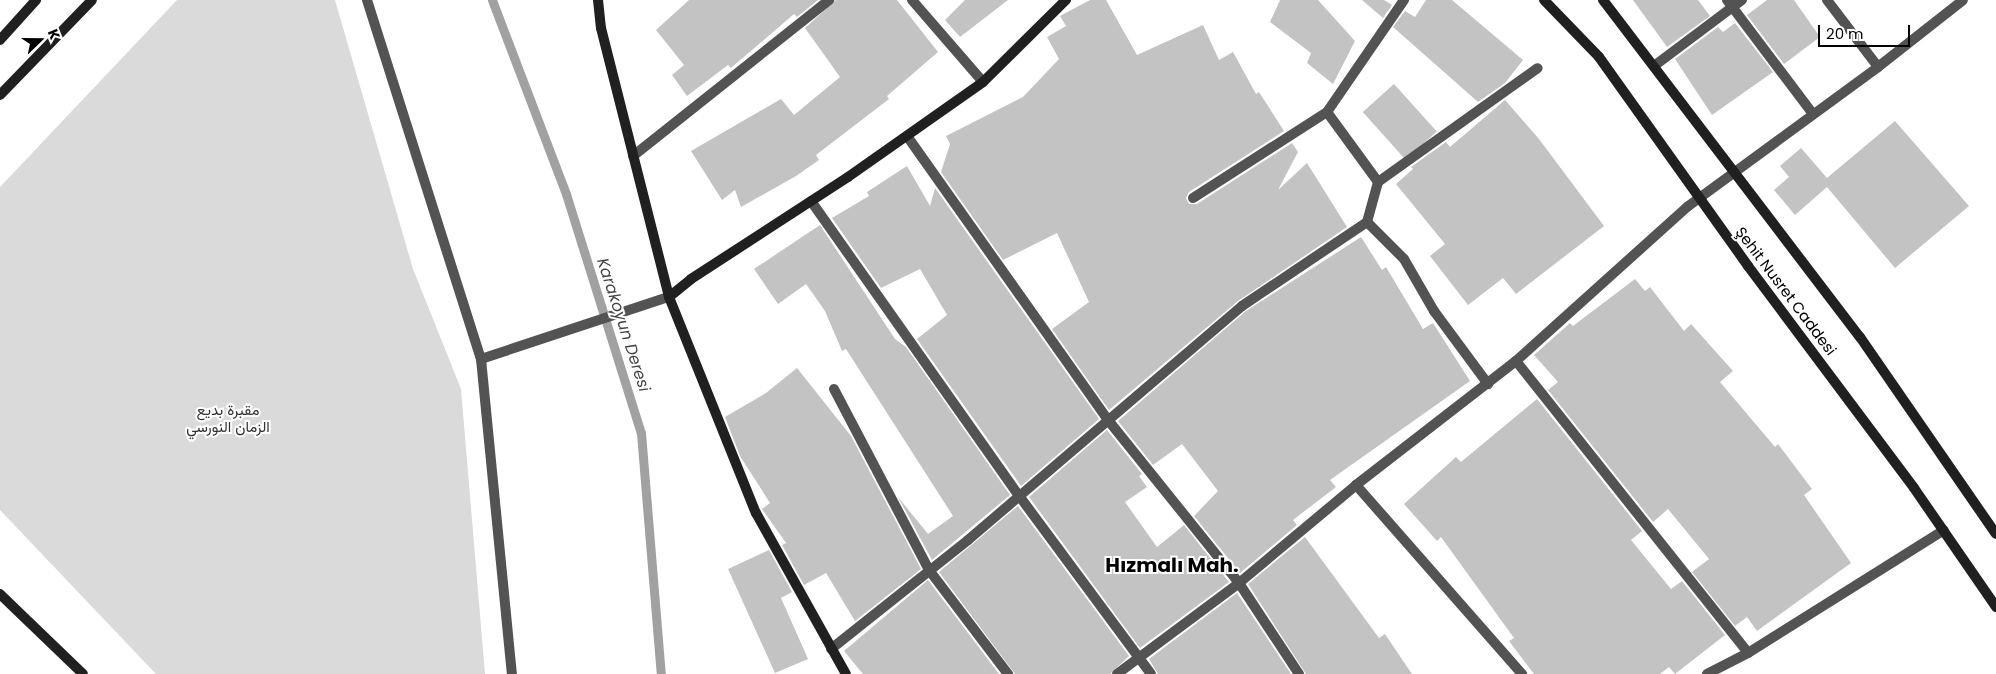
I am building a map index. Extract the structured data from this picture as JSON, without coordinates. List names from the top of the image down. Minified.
{"streets":{"main road":["Şehit Nusret Caddesi"]},"districts":["Hızmalı Mah."],"water":["Karakoyun Deresi"],"parks":["مقبرة بديع الزمان النورسي"],"scale_bar":"20 m","north":"right"}
